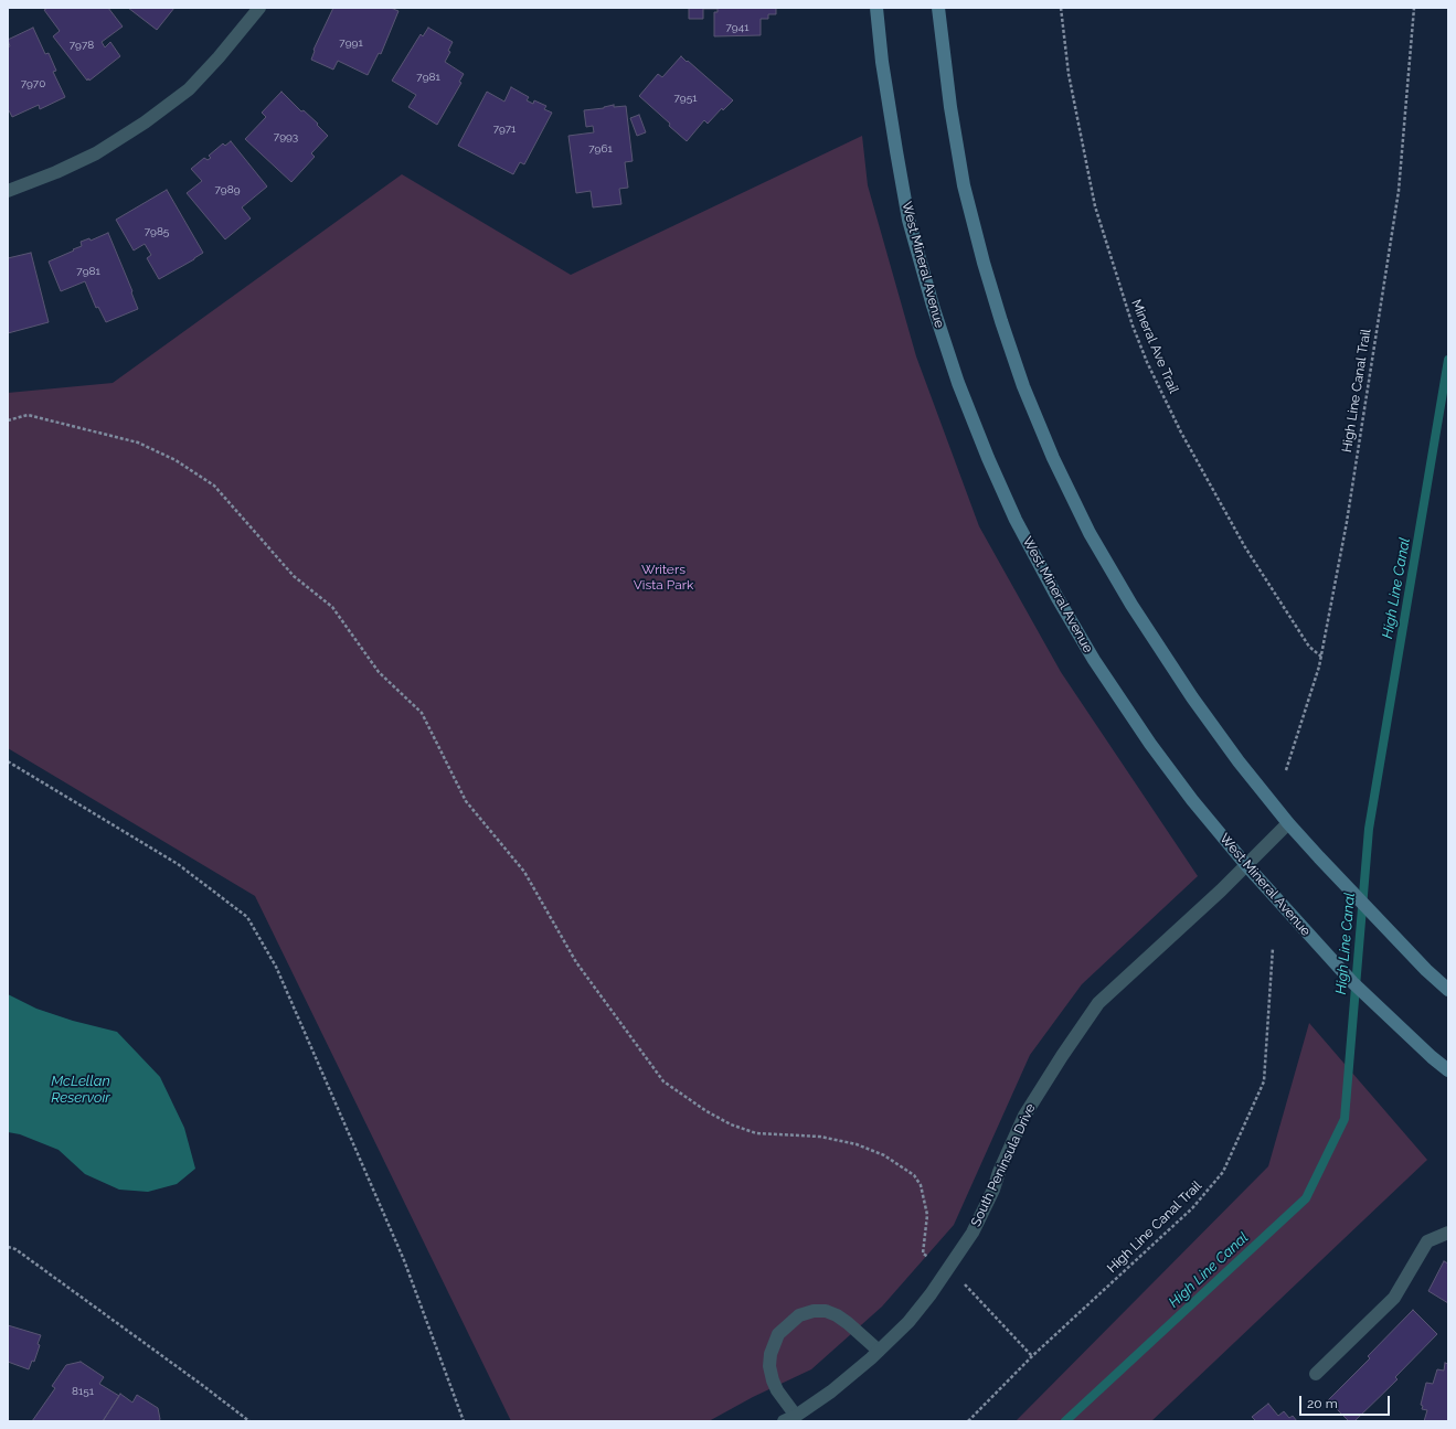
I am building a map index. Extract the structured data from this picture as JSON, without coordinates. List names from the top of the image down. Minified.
{"streets":{"main road":["West Mineral Avenue"],"street":["South Peninsula Drive"],"path":["Mineral Ave Trail","High Line Canal Trail"]},"crossings":[["West Mineral Avenue","South Peninsula Drive"],["Mineral Ave Trail","High Line Canal Trail"]],"water":["High Line Canal","McLellan Reservoir"],"parks":["Writers Vista Park"],"house_numbers":["7941","7991","7978","7981","7970","7951","7971","7993","7961","7989","7985","7981","8151"],"scale_bar":"20 m"}
